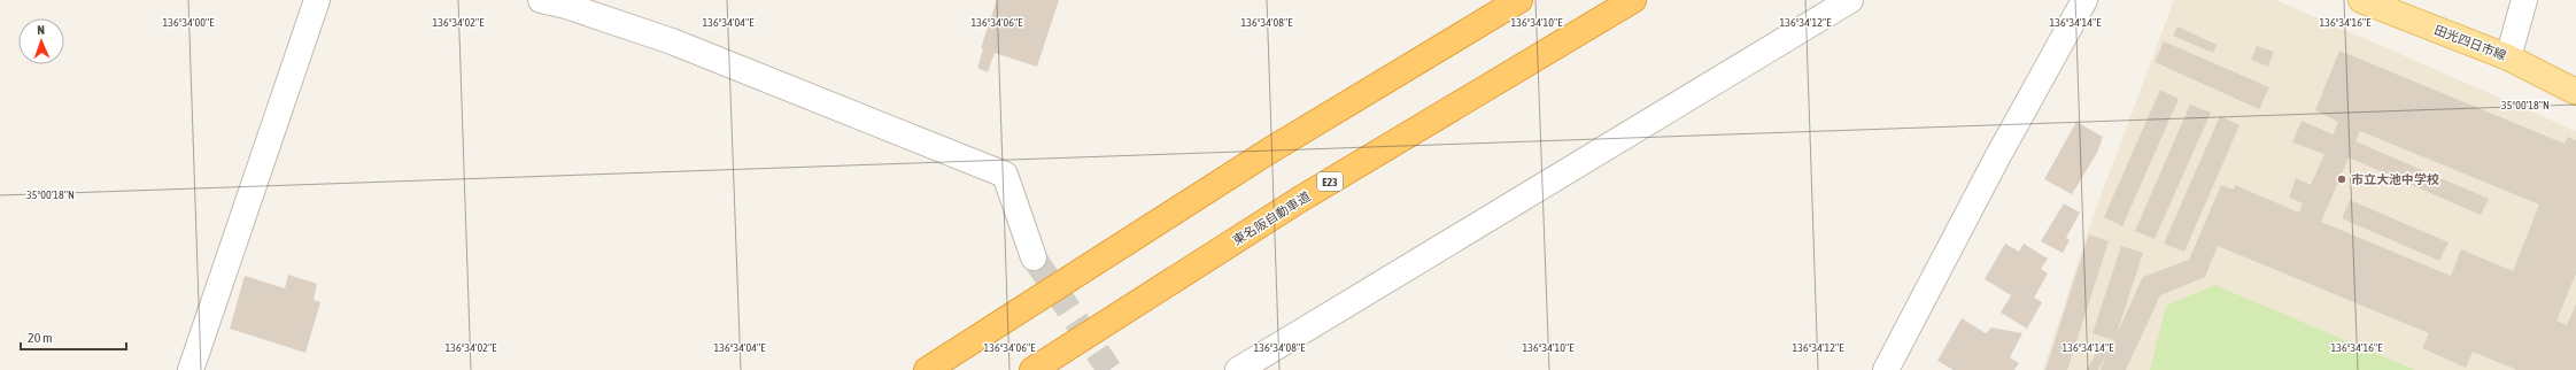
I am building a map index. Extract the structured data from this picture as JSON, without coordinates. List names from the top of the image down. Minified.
{"streets":{"highway":["E23","東名阪自動車道"],"main road":["田光四日市線"]},"places":["市立大池中学校"],"scale_bar":"20 m","north":"top","coordinates":["136°34'00\"E","136°34'02\"E","136°34'04\"E","136°34'06\"E","136°34'08\"E","136°34'10\"E","136°34'12\"E","136°34'14\"E","136°34'16\"E","35°00'18\"N"]}
